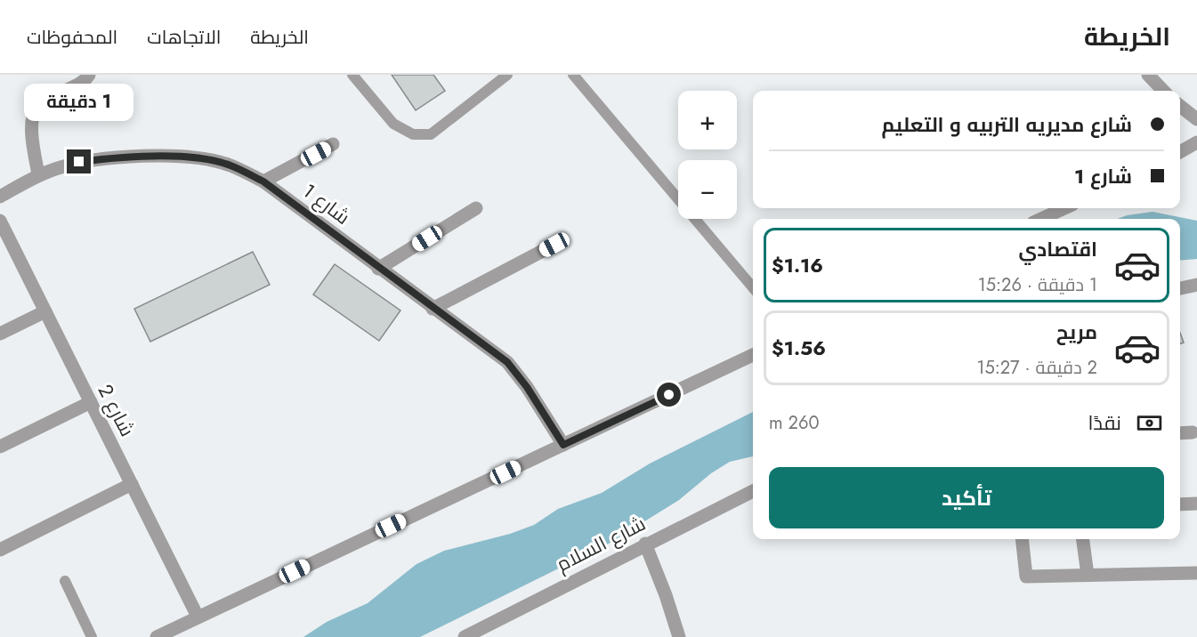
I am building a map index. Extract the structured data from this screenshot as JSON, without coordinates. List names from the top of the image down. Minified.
{"streets":{"street":["شارع 1","شارع 2","شارع السلام"]},"page":{"header":"الخريطة","nav":["الخريطة","الاتجاهات","المحفوظات"],"bubble":"1 دقيقة","map_buttons":["+","−"],"banner":["شارع مديريه التربيه و التعليم","شارع 1"],"list":[{"name":"اقتصادي","note":"1 دقيقة · 15:26","value":"$1.16"},{"name":"مريح","note":"2 دقيقة · 15:27","value":"$1.56"}],"pay":["نقدًا","260 m"],"buttons":"تأكيد"}}
